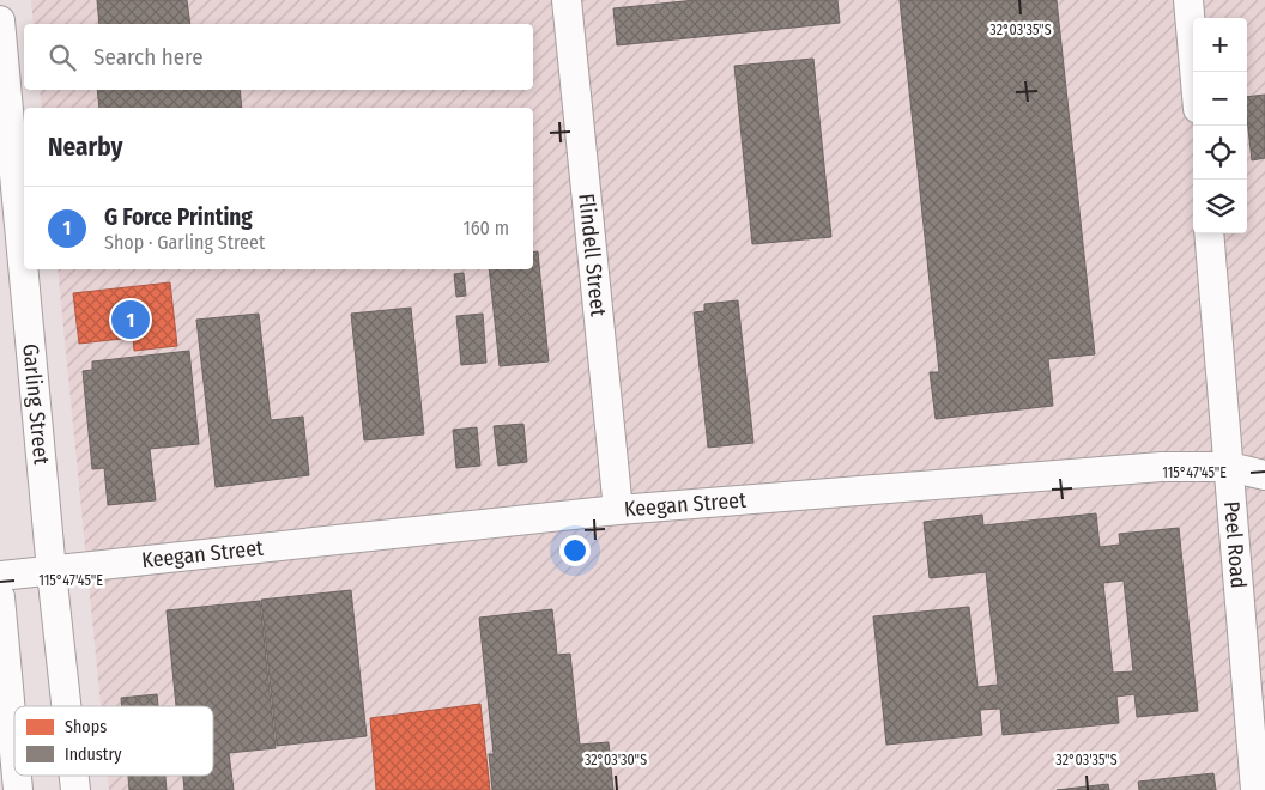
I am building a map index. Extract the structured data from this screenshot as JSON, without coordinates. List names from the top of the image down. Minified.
{"streets":{"street":["Flindell Street","Garling Street","Keegan Street","Peel Road"]},"crossings":[["Flindell Street","Keegan Street"],["Garling Street","Keegan Street"],["Keegan Street","Peel Road"]],"legend":["Shops","Industry"],"page":{"map_buttons":["+","−"],"search":"Search here","heading":"Nearby","list":[{"mark":"1","name":"G Force Printing","note":"Shop · Garling Street","value":"160 m"}],"pins":"1"},"coordinates":["32°03'35\"S","115°47'45\"E","32°03'30\"S"]}
